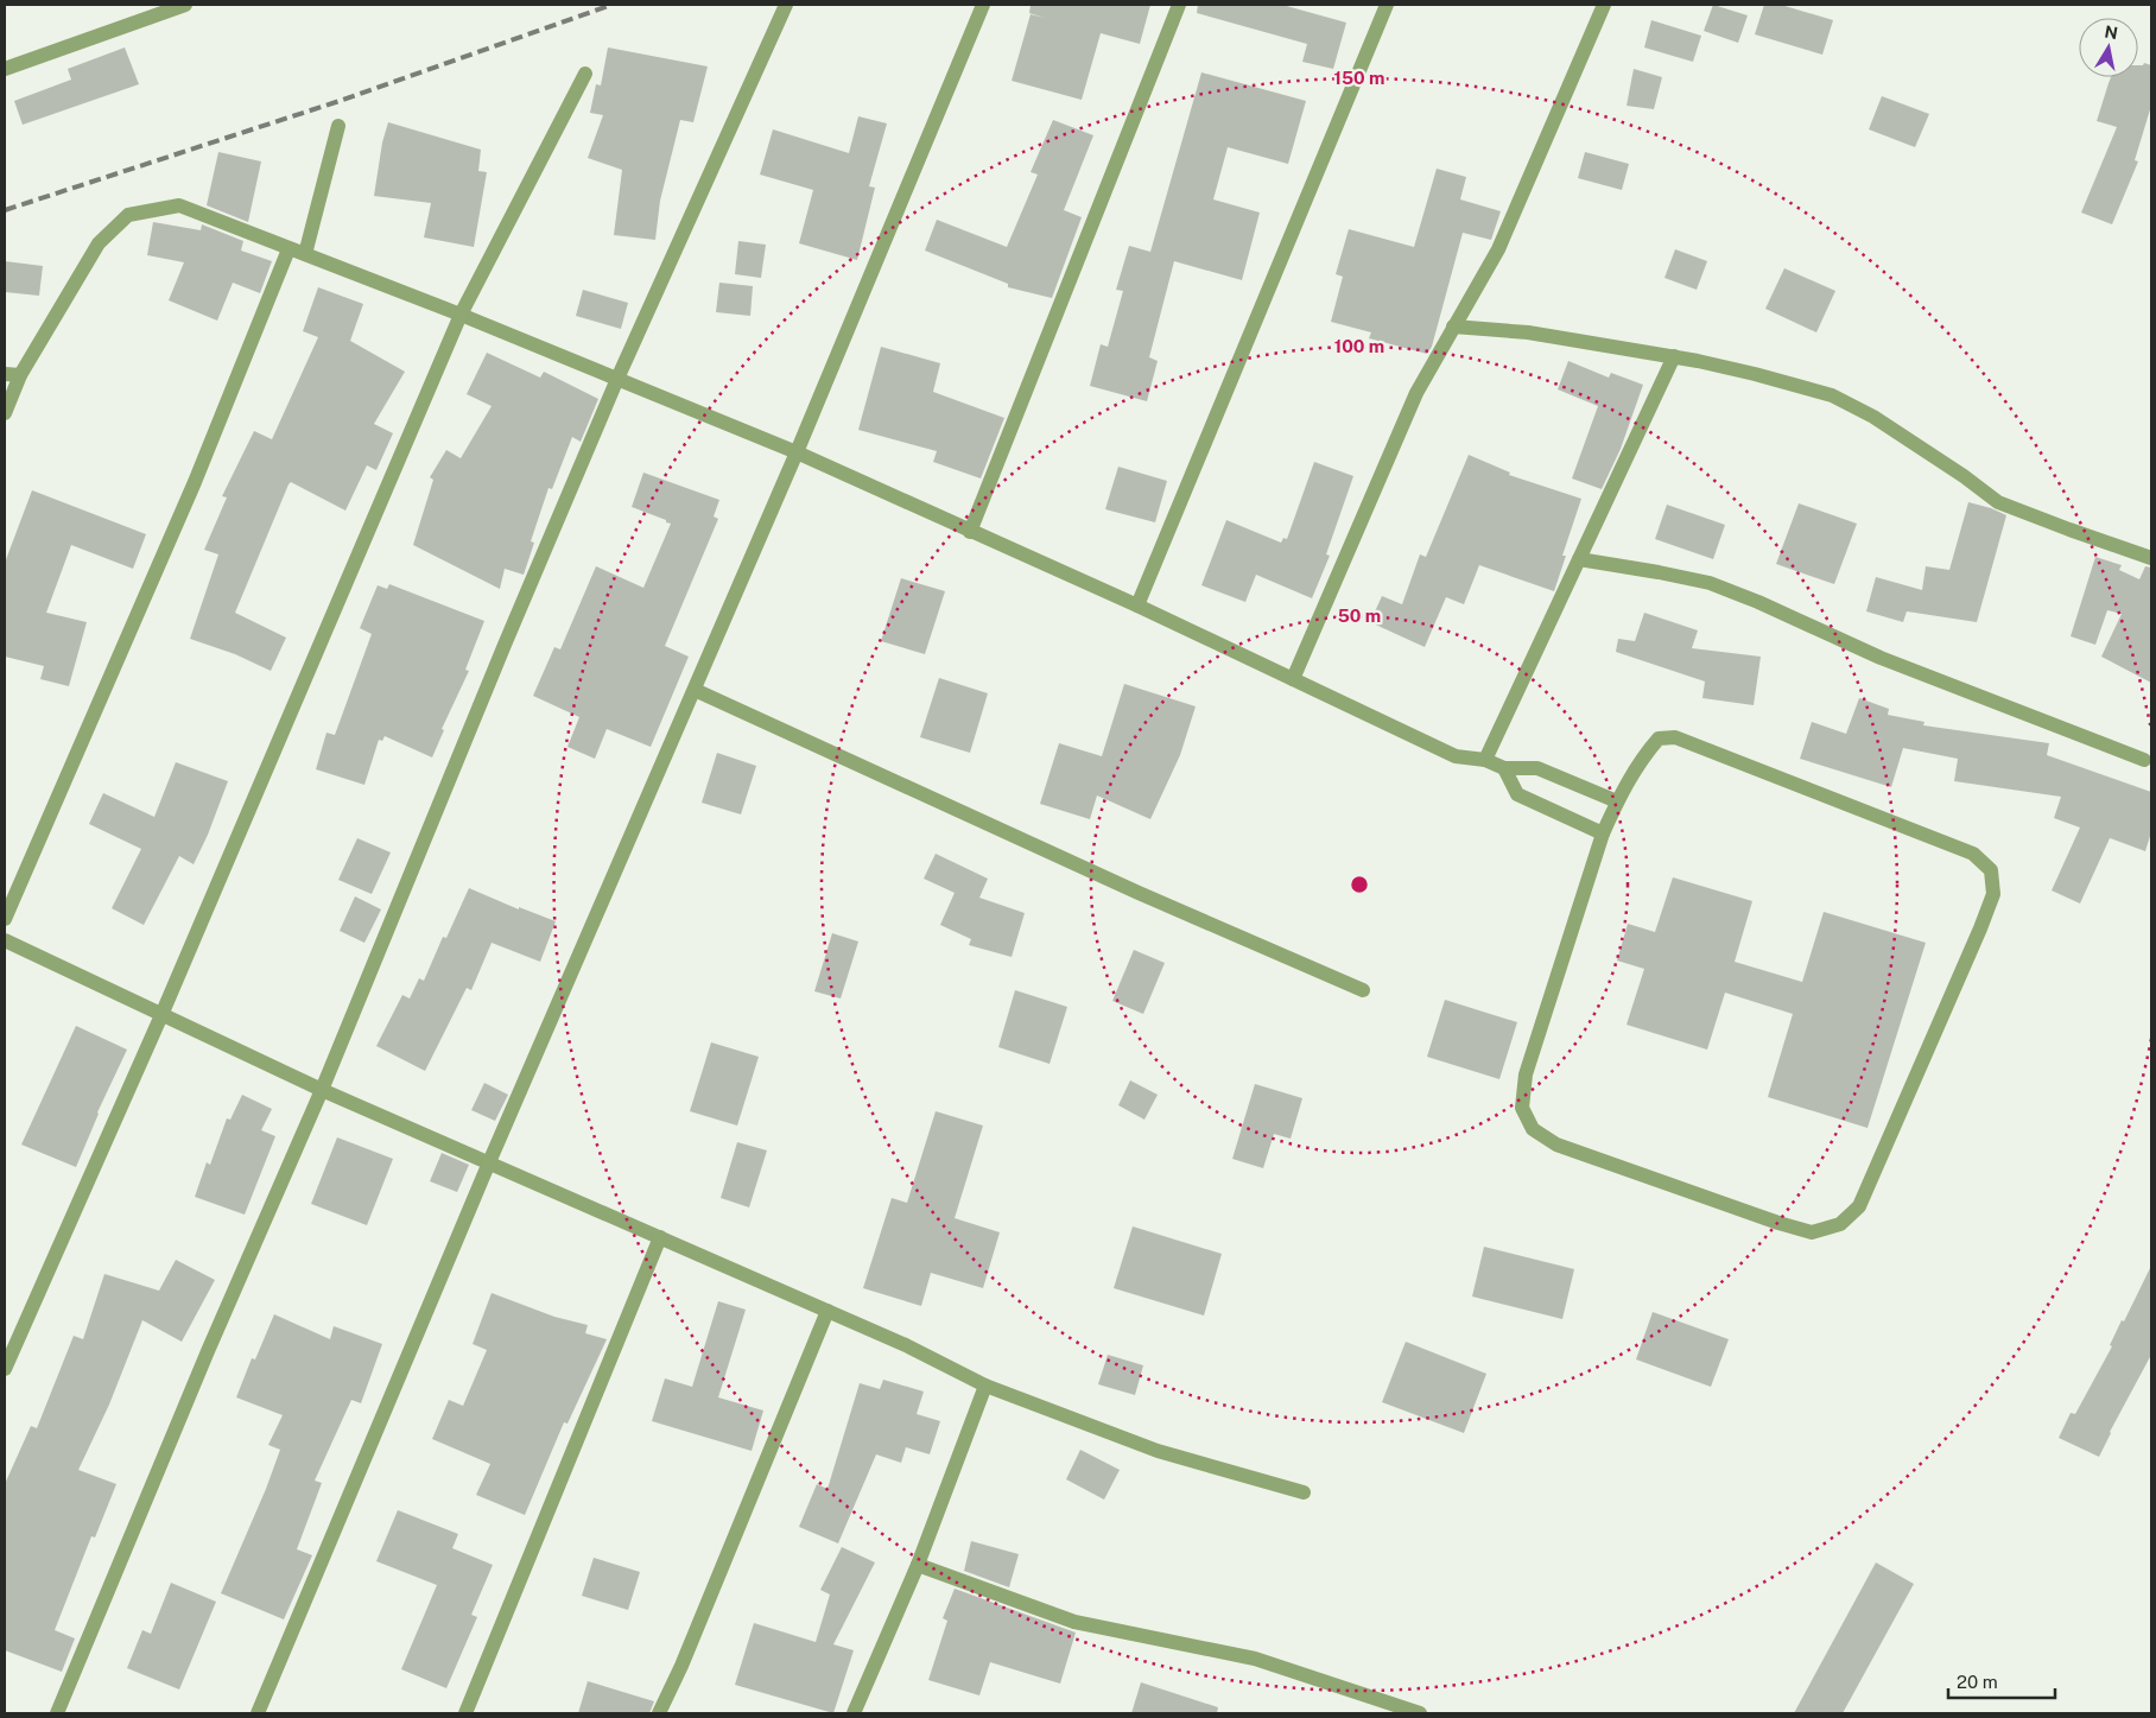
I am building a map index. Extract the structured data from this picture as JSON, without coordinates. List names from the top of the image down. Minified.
{"scale_bar":"20 m","north":"top","rings":["150 m","100 m","50 m"]}
